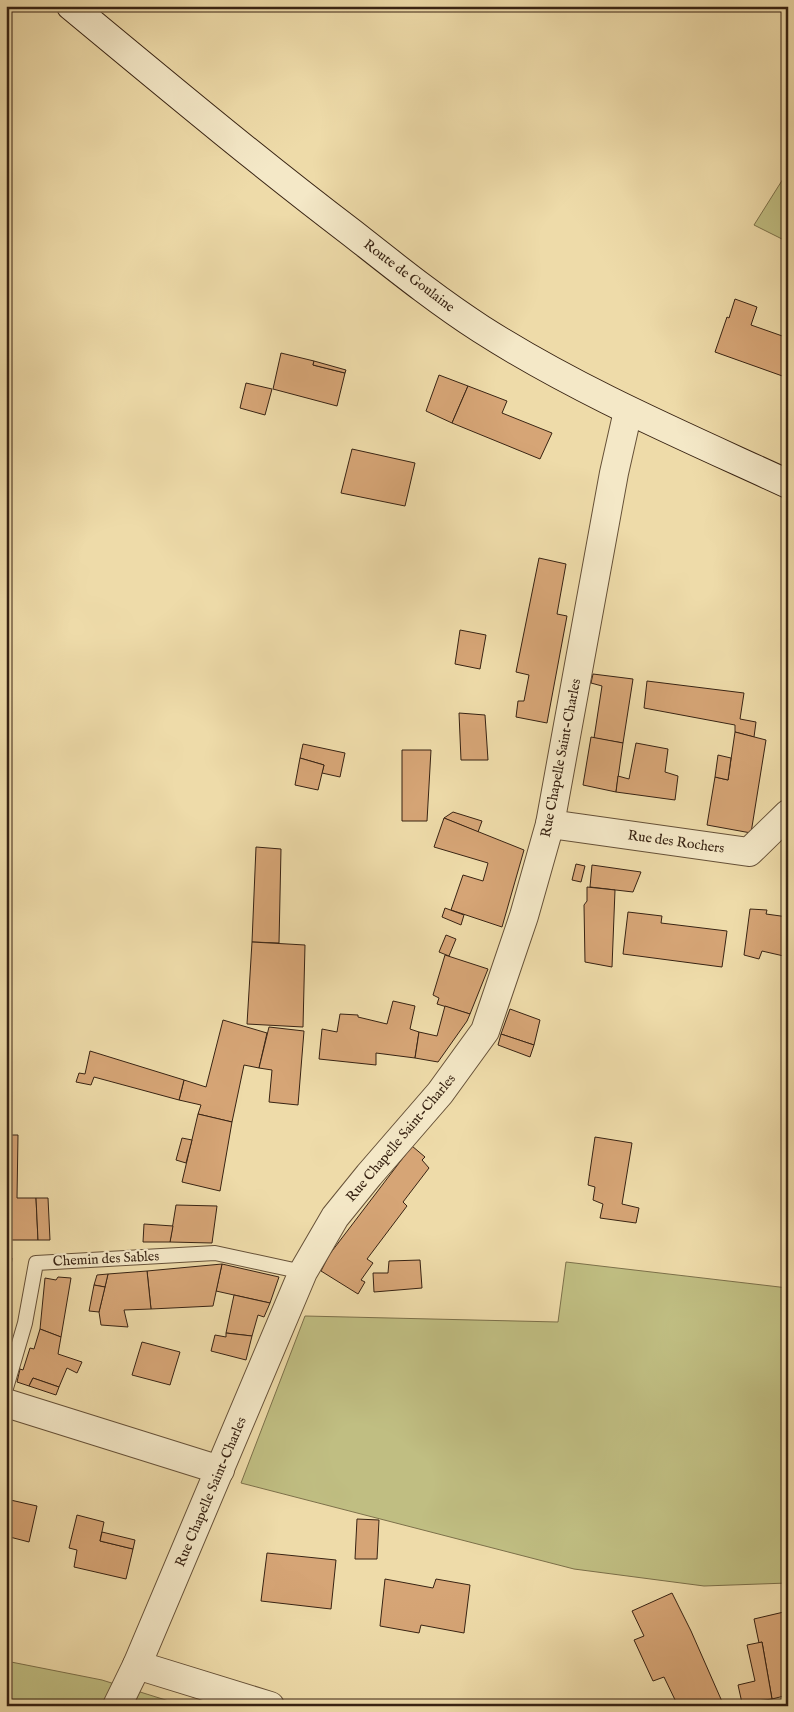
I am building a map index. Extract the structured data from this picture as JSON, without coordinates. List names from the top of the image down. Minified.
{"streets":{"street":["Route de Goulaine","Rue Chapelle Saint-Charles","Rue des Rochers"],"lane":["Chemin des Sables"]},"crossings":[["Route de Goulaine","Rue Chapelle Saint-Charles"],["Rue Chapelle Saint-Charles","Rue des Rochers"],["Rue Chapelle Saint-Charles","Chemin des Sables"]]}
